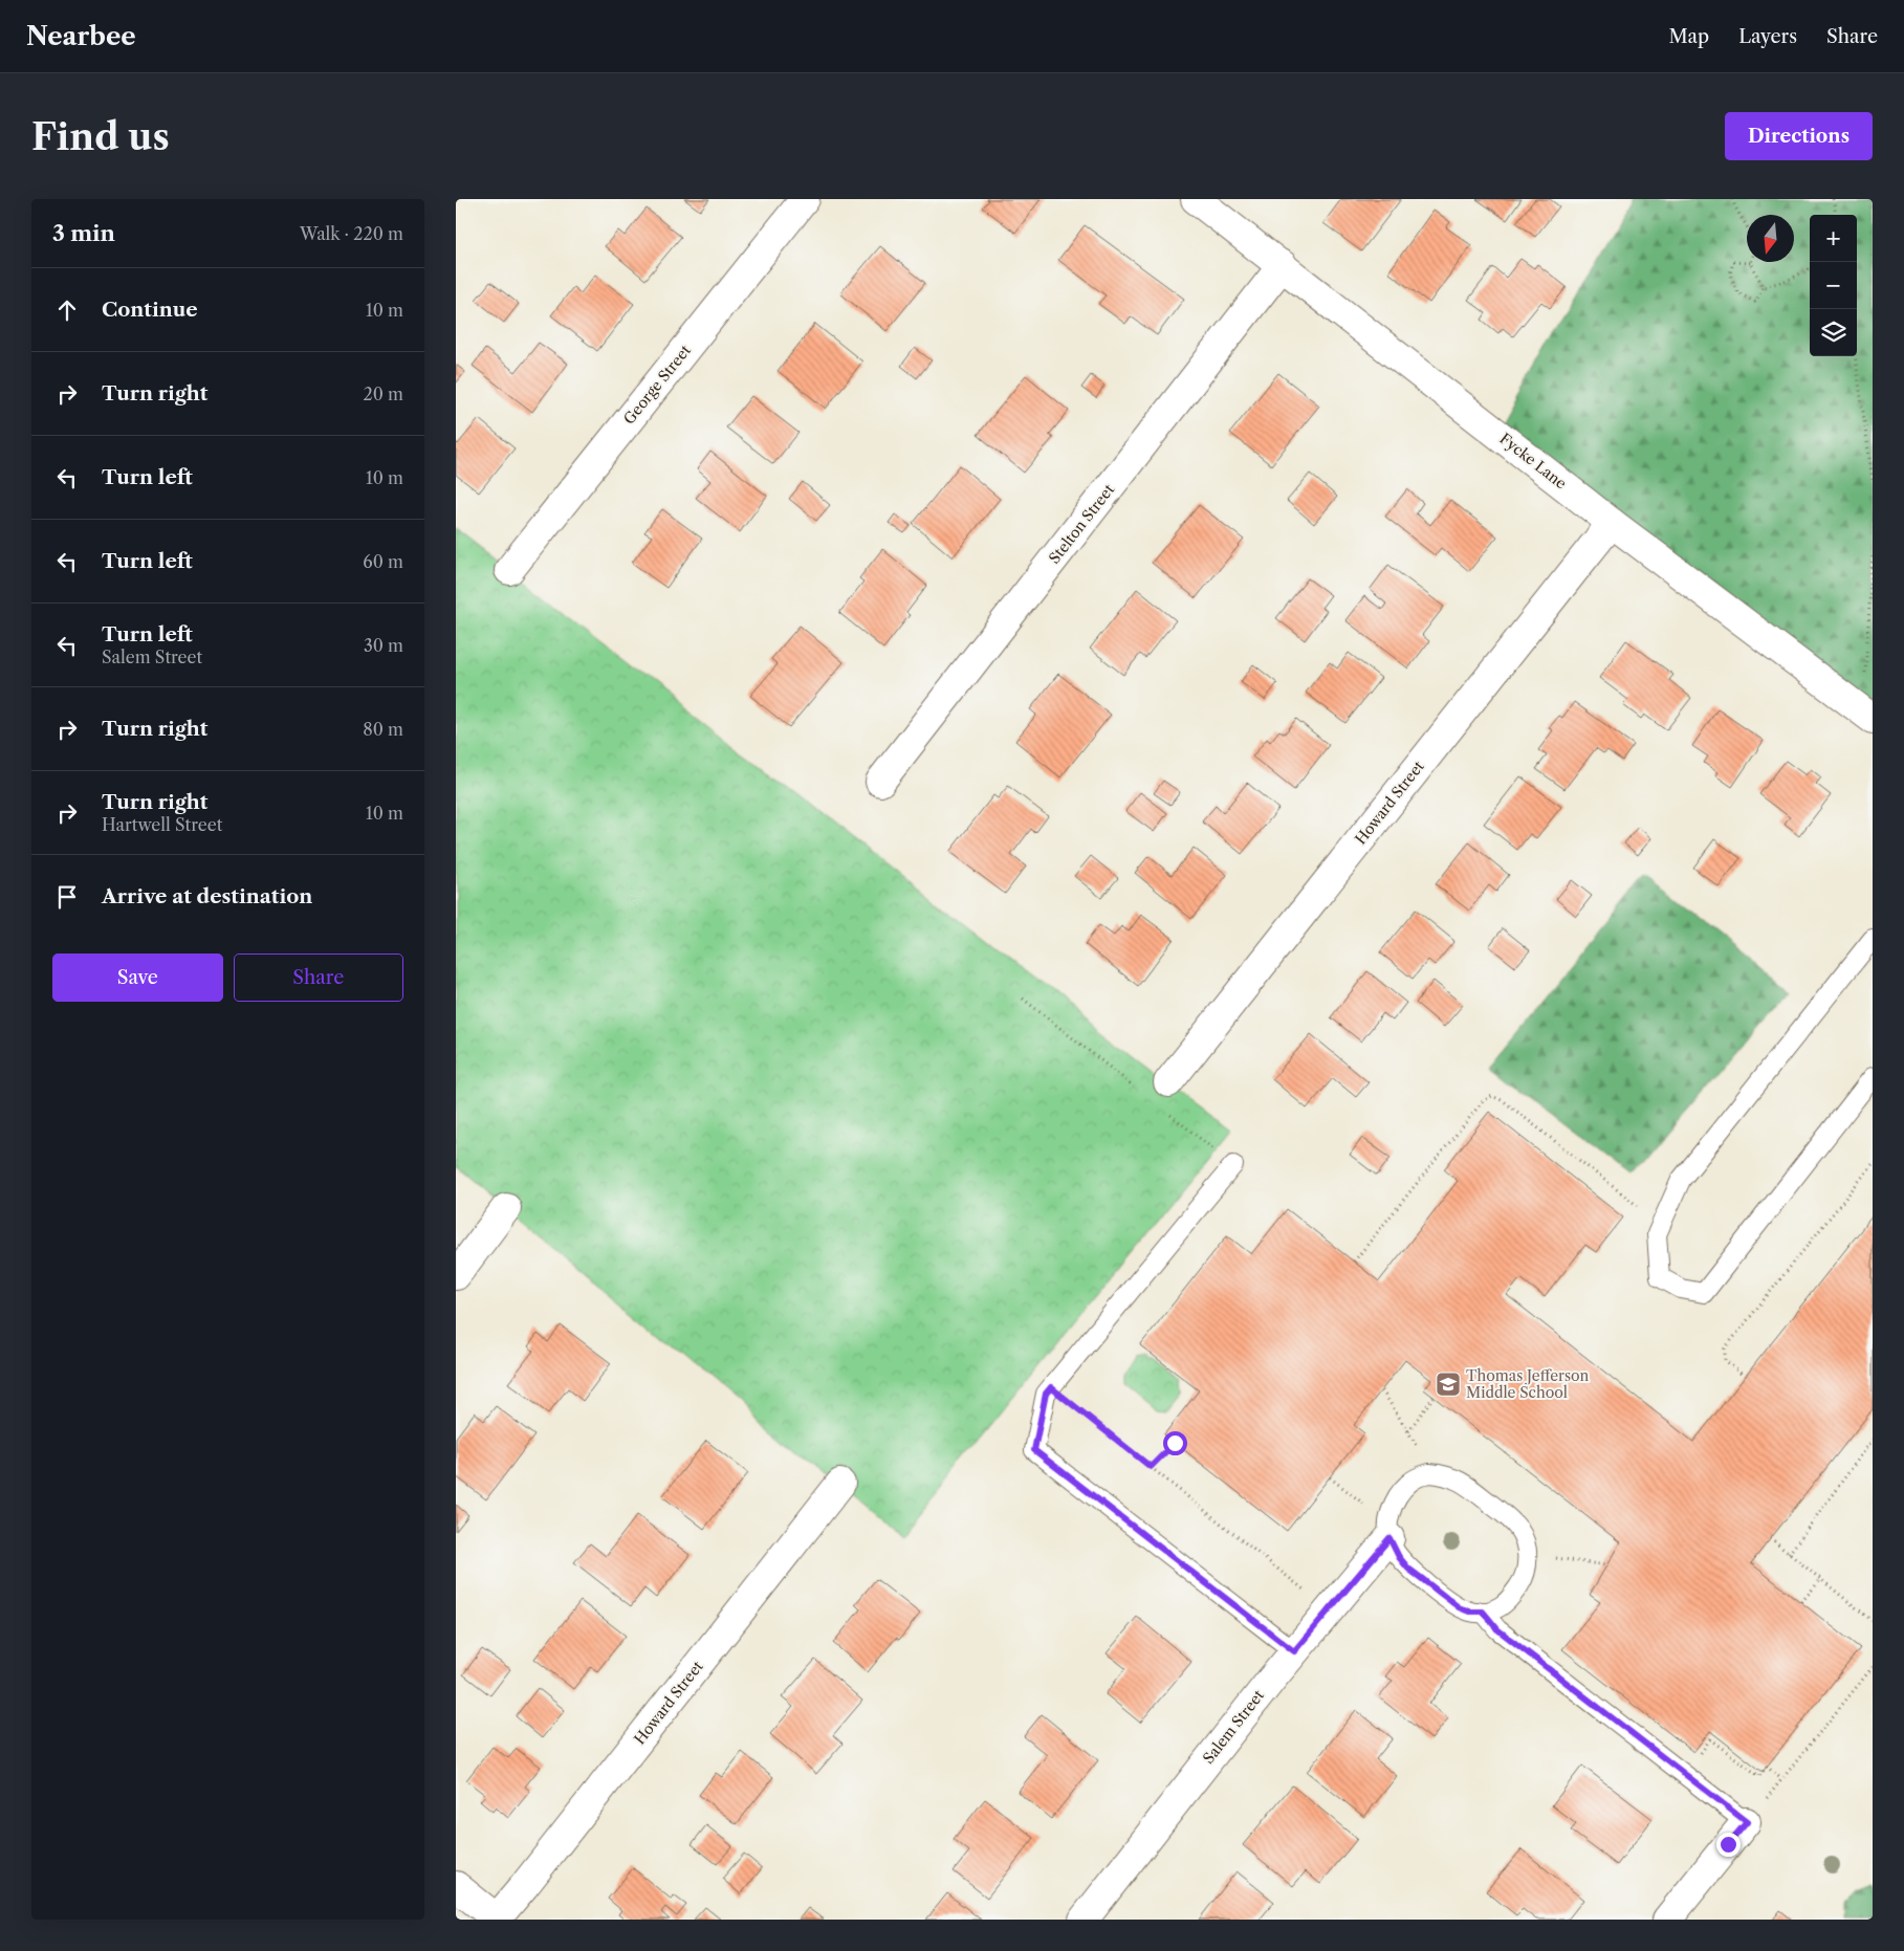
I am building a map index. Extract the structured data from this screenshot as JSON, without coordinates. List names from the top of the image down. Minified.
{"streets":{"street":["George Street","Fycke Lane","Stelton Street","Howard Street","Salem Street"]},"crossings":[["Fycke Lane","Stelton Street"],["Fycke Lane","Howard Street"]],"places":{"school or university":["Thomas Jefferson Middle School"]},"north":"bottom","page":{"header":"Nearbee","nav":["Map","Layers","Share"],"buttons":["Directions",["Save","Share"]],"title":"Find us","heading":["3 min","Walk · 220 m"],"map_buttons":["+","−"],"list":[["Continue","10 m"],["Turn right","20 m"],["Turn left","10 m"],["Turn left","60 m"],["Turn left","Salem Street","30 m"],["Turn right","80 m"],["Turn right","Hartwell Street","10 m"],"Arrive at destination"]}}
